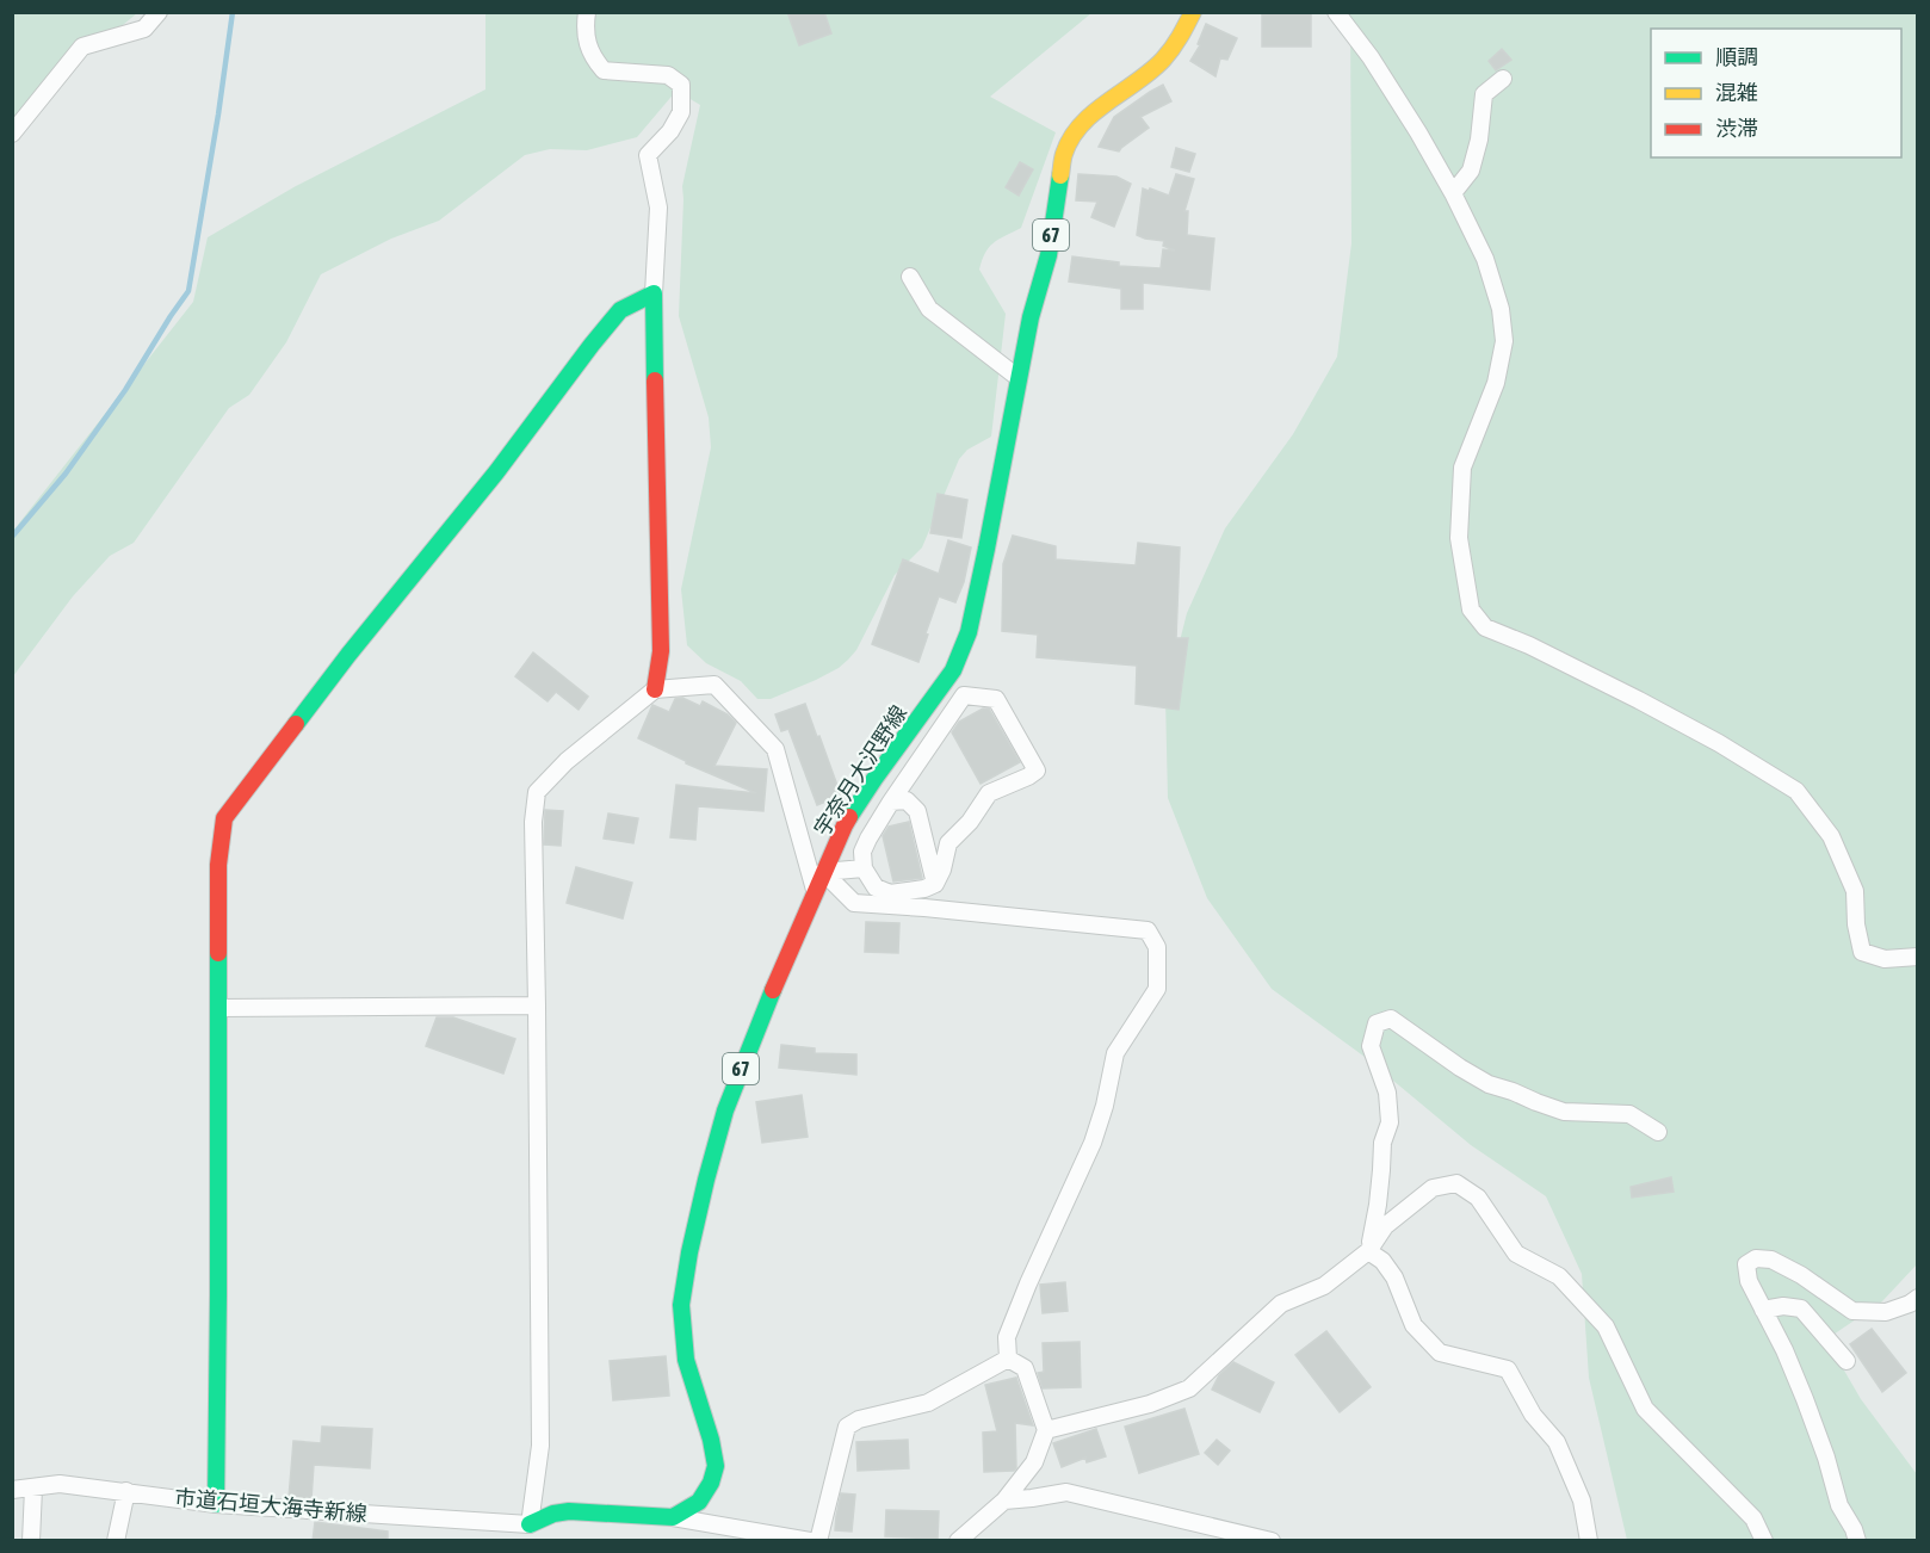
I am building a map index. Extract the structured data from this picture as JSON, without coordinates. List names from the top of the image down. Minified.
{"streets":{"main road":["67","宇奈月大沢野線"],"street":["市道石垣大海寺新線"]},"legend":["順調","混雑","渋滞"]}
